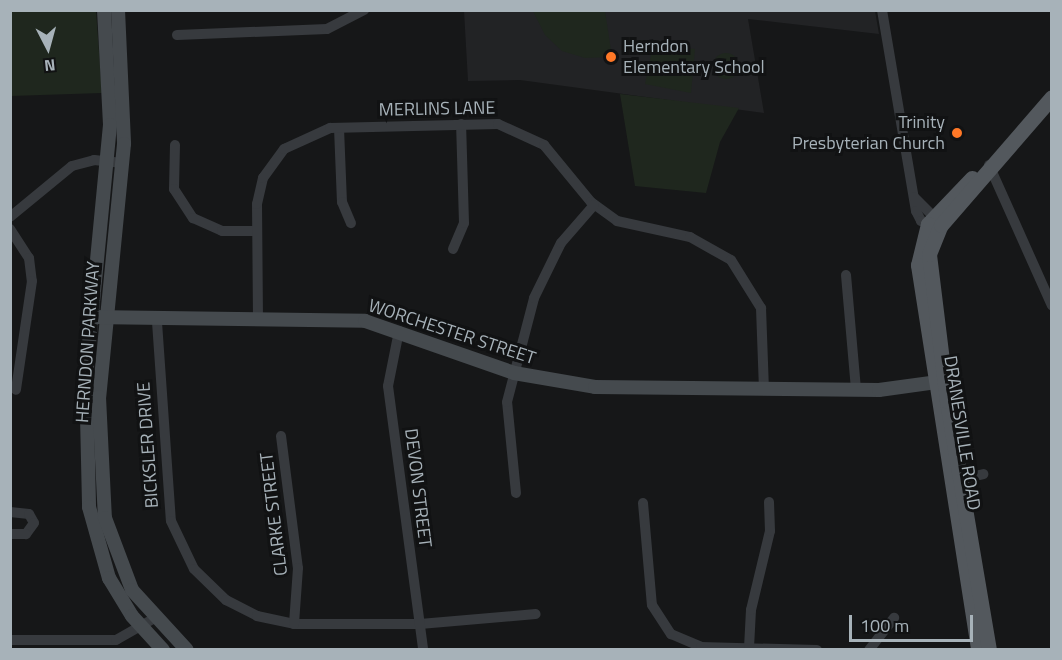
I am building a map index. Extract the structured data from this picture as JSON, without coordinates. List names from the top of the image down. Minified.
{"streets":{"main road":["WORCHESTER STREET","HERNDON PARKWAY","DRANESVILLE ROAD"],"street":["MERLINS LANE","BICKSLER DRIVE","DEVON STREET","CLARKE STREET"]},"crossings":[["MERLINS LANE","WORCHESTER STREET"],["WORCHESTER STREET","HERNDON PARKWAY"],["WORCHESTER STREET","DRANESVILLE ROAD"],["WORCHESTER STREET","BICKSLER DRIVE"],["WORCHESTER STREET","DEVON STREET"],["BICKSLER DRIVE","DEVON STREET"],["BICKSLER DRIVE","CLARKE STREET"]],"places":["Herndon Elementary School","Trinity Presbyterian Church"],"scale_bar":"100 m","north":"bottom"}
